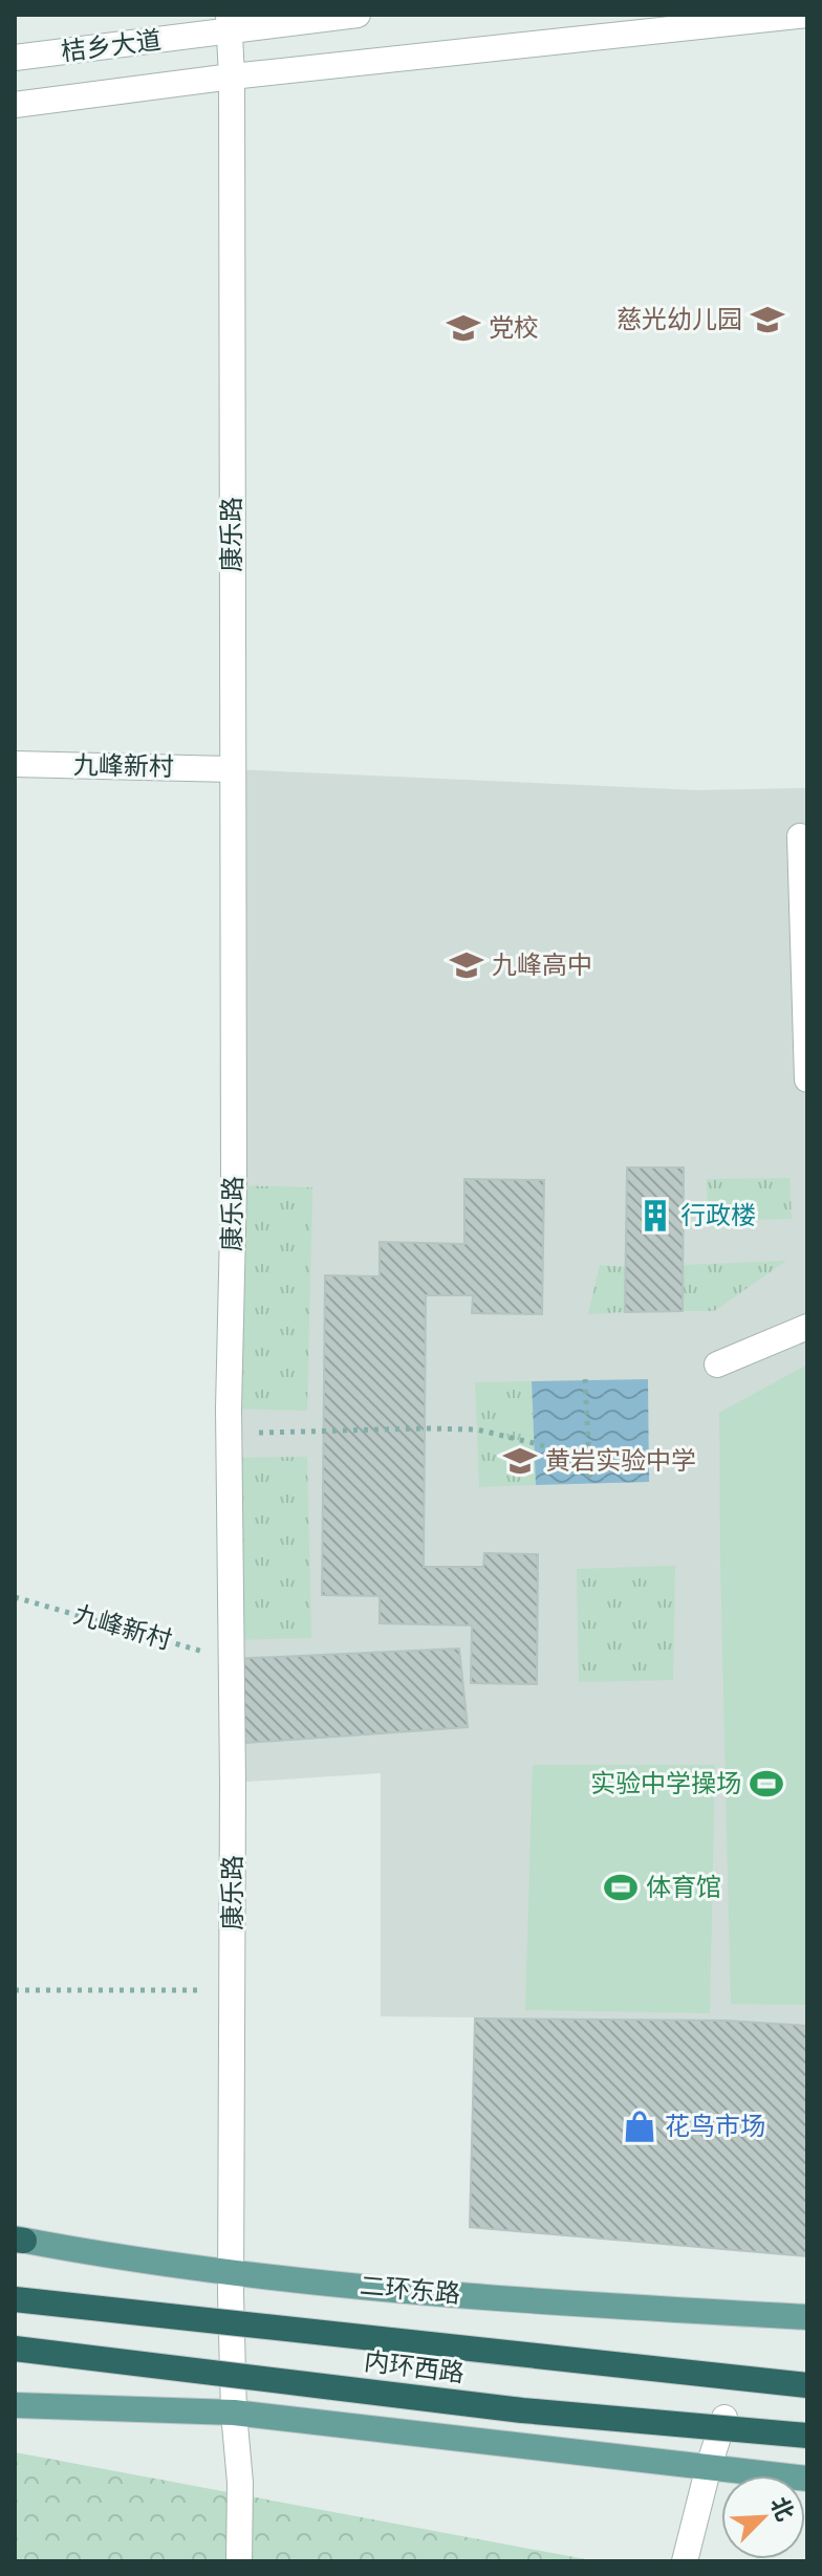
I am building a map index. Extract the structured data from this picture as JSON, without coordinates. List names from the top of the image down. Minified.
{"streets":{"highway":["内环西路"],"main road":["二环东路"],"street":["桔乡大道","康乐路","九峰新村"]},"crossings":[["桔乡大道","康乐路"],["康乐路","九峰新村"],["康乐路","二环东路"]],"places":{"school or university":["慈光幼儿园","党校","九峰高中","黄岩实验中学"],"building":["行政楼"],"sports":["实验中学操场","体育馆"],"shop":["花鸟市场"]},"north":"top right"}
